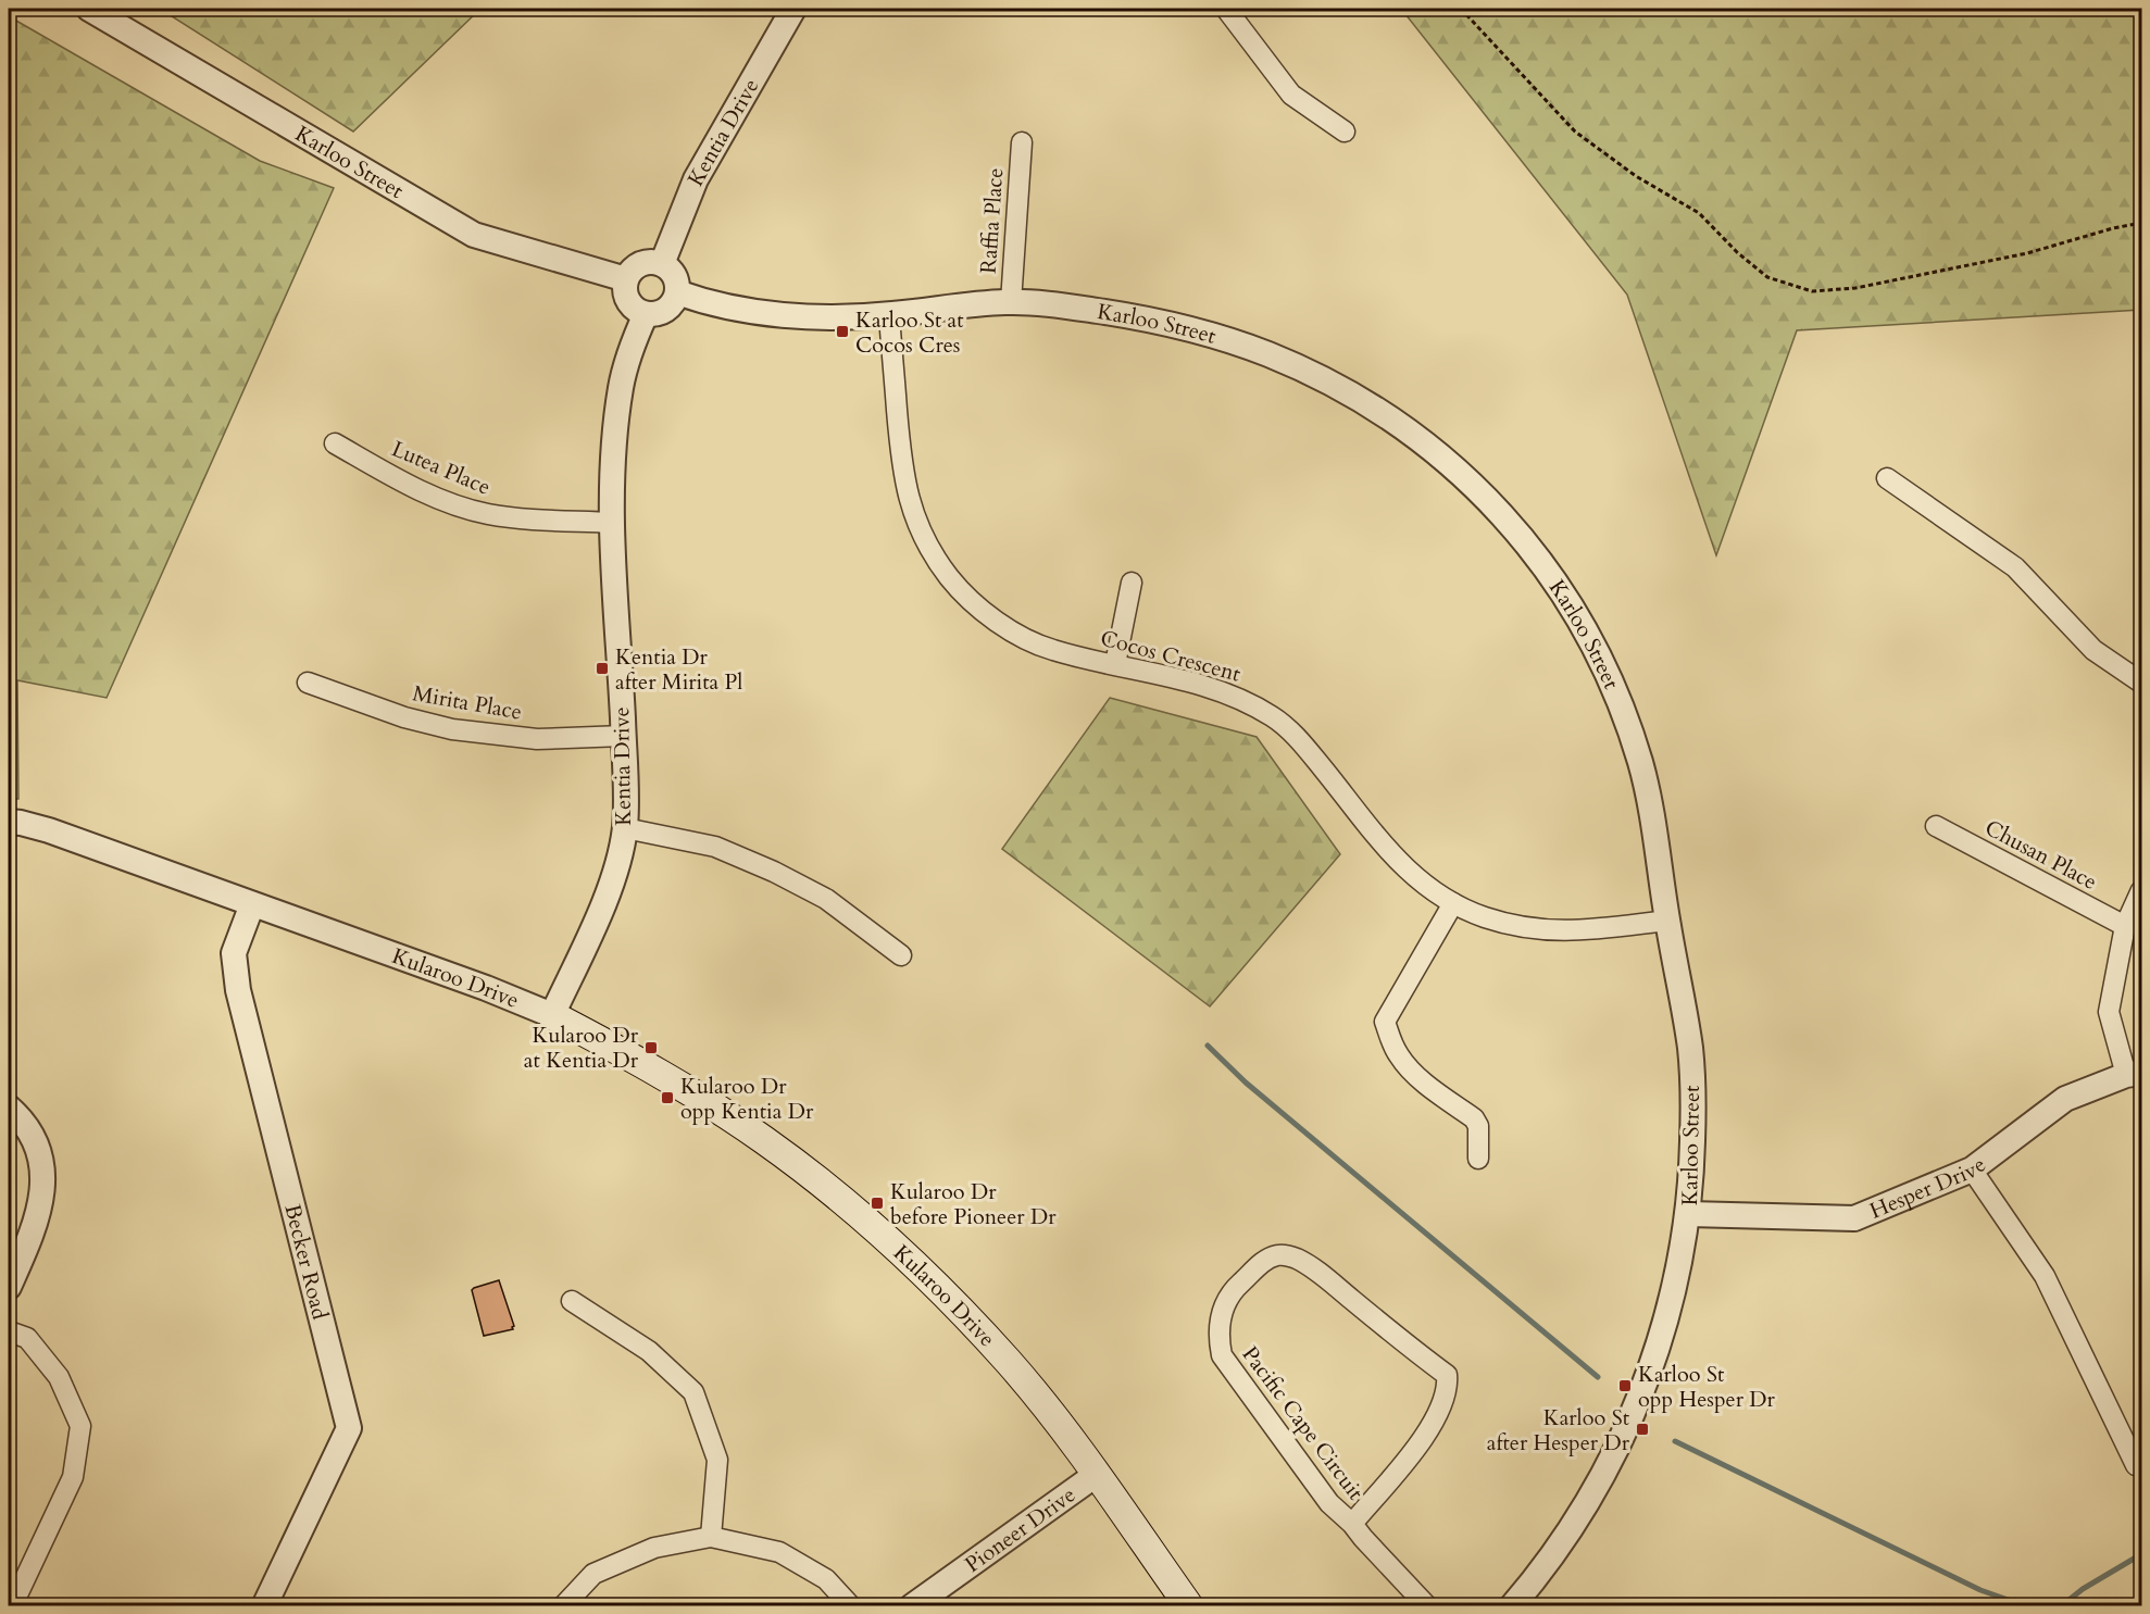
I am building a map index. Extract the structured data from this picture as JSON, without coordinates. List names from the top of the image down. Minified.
{"streets":{"main road":["Kularoo Drive"],"street":["Kentia Drive","Karloo Street","Raffia Place","Lutea Place","Cocos Crescent","Mirita Place","Chusan Place","Hesper Drive","Becker Road","Pacific Cape Circuit","Pioneer Drive"]},"crossings":[["Kentia Drive","Karloo Street"],["Kentia Drive","Lutea Place"],["Kentia Drive","Mirita Place"],["Kentia Drive","Kularoo Drive"],["Karloo Street","Raffia Place"],["Karloo Street","Cocos Crescent"],["Karloo Street","Hesper Drive"],["Kularoo Drive","Becker Road"],["Kularoo Drive","Pioneer Drive"]],"places":{"transit":["Karloo St at Cocos Cres","Kentia Dr after Mirita Pl","Kularoo Dr at Kentia Dr","Kularoo Dr opp Kentia Dr","Kularoo Dr before Pioneer Dr","Karloo St opp Hesper Dr","Karloo St after Hesper Dr"]}}
